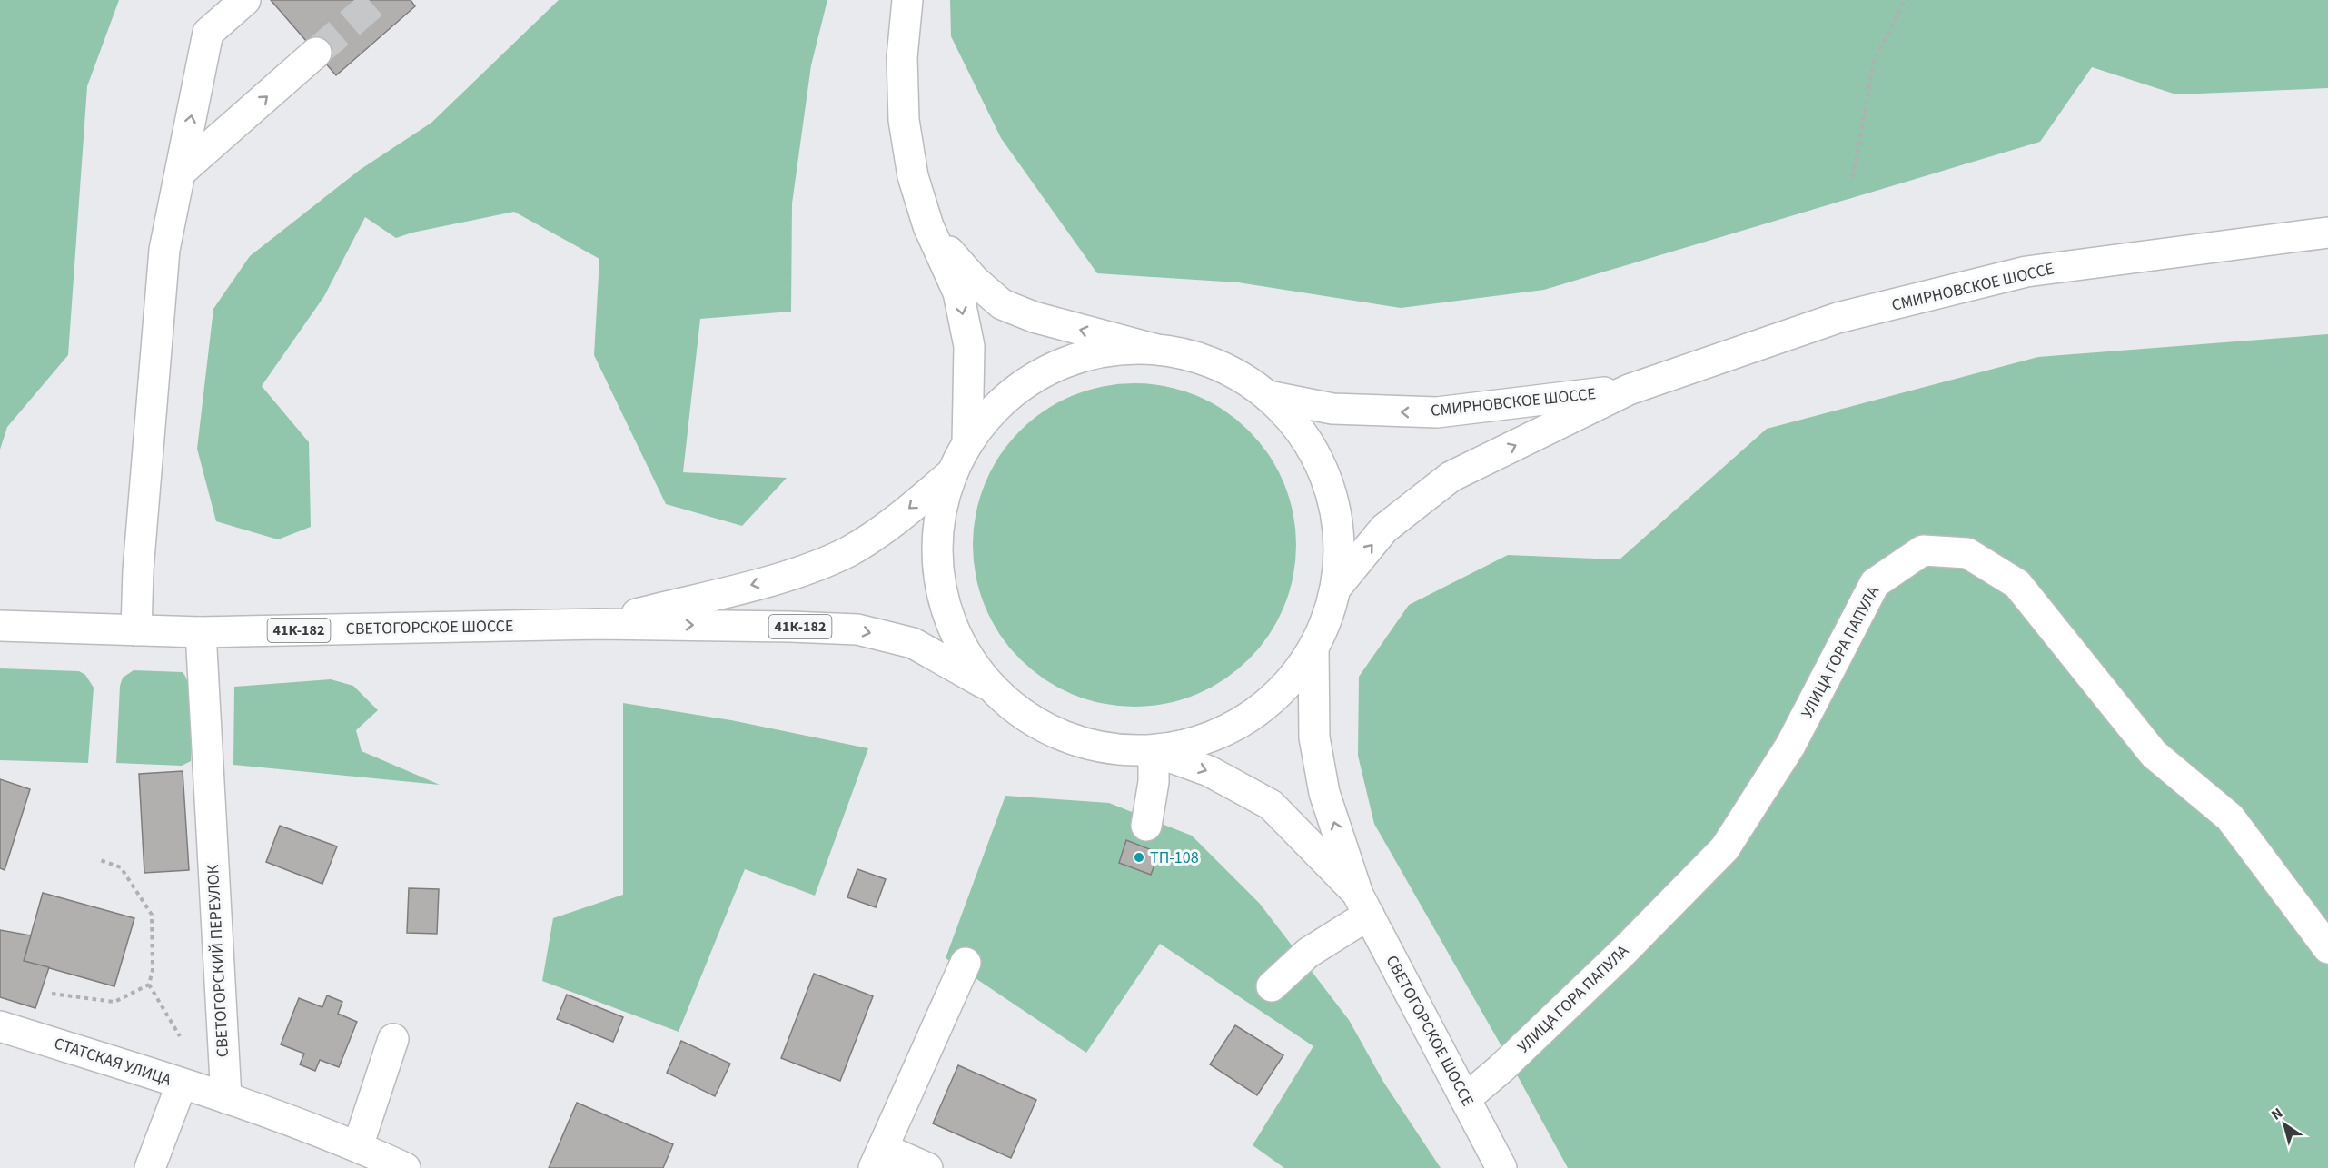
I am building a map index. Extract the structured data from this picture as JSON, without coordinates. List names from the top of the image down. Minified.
{"streets":{"main road":["СМИРНОВСКОЕ ШОССЕ","41К-182","СВЕТОГОРСКОЕ ШОССЕ","УЛИЦА ГОРА ПАПУЛА","СВЕТОГОРСКИЙ ПЕРЕУЛОК","СТАТСКАЯ УЛИЦА"]},"crossings":[["СВЕТОГОРСКОЕ ШОССЕ","УЛИЦА ГОРА ПАПУЛА"],["СВЕТОГОРСКОЕ ШОССЕ","СВЕТОГОРСКИЙ ПЕРЕУЛОК"],["СВЕТОГОРСКИЙ ПЕРЕУЛОК","СТАТСКАЯ УЛИЦА"]],"places":["ТП-108"],"north":"top left"}
